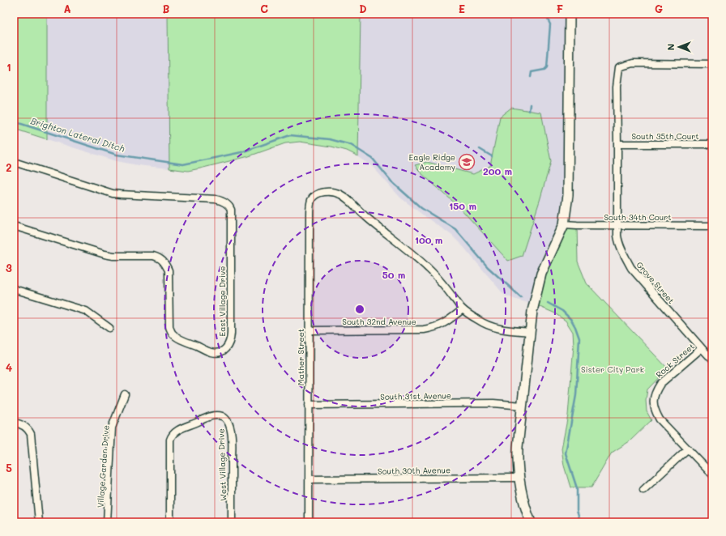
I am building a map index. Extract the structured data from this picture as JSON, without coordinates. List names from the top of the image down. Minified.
{"streets":{"street":["South 35th Court","South 34th Court","Grove Street","East Village Drive","South 32nd Avenue","Mather Street","Rock Street","South 31st Avenue","West Village Drive","Village Garden Drive","South 30th Avenue"]},"crossings":[["South 35th Court","Grove Street"],["South 34th Court","Grove Street"],["Grove Street","Rock Street"],["South 32nd Avenue","Mather Street"],["Mather Street","South 31st Avenue"],["Mather Street","South 30th Avenue"]],"water":["Brighton Lateral Ditch"],"parks":["Sister City Park"],"places":{"school or university":["Eagle Ridge Academy"]},"north":"left","grid":{"columns":["A","B","C","D","E","F","G"],"rows":["1","2","3","4","5"]},"rings":["200 m","150 m","100 m","50 m"]}
